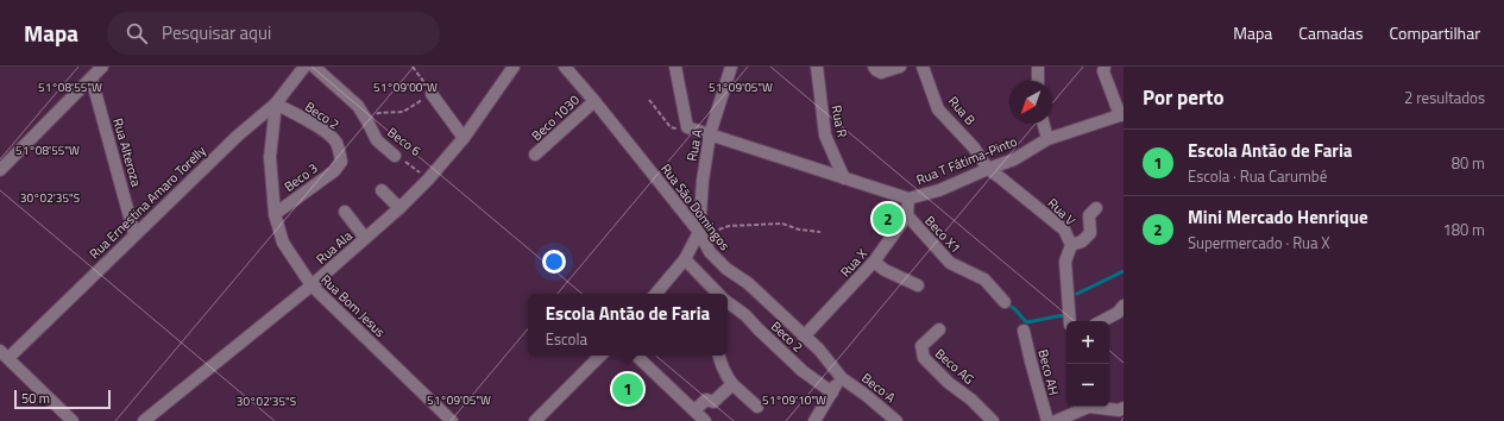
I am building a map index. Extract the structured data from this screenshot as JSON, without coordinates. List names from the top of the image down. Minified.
{"streets":{"street":["Rua B","Beco 2","Beco 1030","Rua R","Beco 6","Rua A","Rua Alteroza","Rua T Fátima-Pinto","Beco 3","Rua Ernestina Amaro Torelly","Rua São Domingos","Rua V","Beco X1","Rua Ala","Rua X","Rua Bom Jesus","Beco AG","Beco AH","Beco A"]},"crossings":[["Rua B","Rua T Fátima-Pinto"],["Rua B","Rua V"],["Beco 2","Beco 3"],["Beco 2","Rua Ernestina Amaro Torelly"],["Beco 2","Rua Bom Jesus"],["Beco 1030","Rua São Domingos"],["Rua R","Rua T Fátima-Pinto"],["Beco 6","Rua Ala"],["Rua A","Rua T Fátima-Pinto"],["Rua A","Rua São Domingos"],["Rua Alteroza","Rua Ernestina Amaro Torelly"],["Rua T Fátima-Pinto","Rua V"],["Beco 3","Rua Bom Jesus"],["Rua Ernestina Amaro Torelly","Rua Bom Jesus"],["Rua São Domingos","Rua X"],["Rua São Domingos","Beco A"],["Beco X1","Rua X"],["Rua Ala","Rua Bom Jesus"]],"scale_bar":"50 m","north":"bottom left","page":{"header":"Mapa","search":"Pesquisar aqui","nav":["Mapa","Camadas","Compartilhar"],"heading":["Por perto","2 resultados"],"list":[{"mark":"1","name":"Escola Antão de Faria","note":"Escola · Rua Carumbé","value":"80 m"},{"mark":"2","name":"Mini Mercado Henrique","note":"Supermercado · Rua X","value":"180 m"}],"pins":["2","1"],"popup":["Escola Antão de Faria","Escola"],"map_buttons":["+","−"],"scale":"50 m"},"coordinates":["51°08'55\"W","51°09'00\"W","51°09'05\"W","30°02'35\"S","51°09'10\"W"]}
